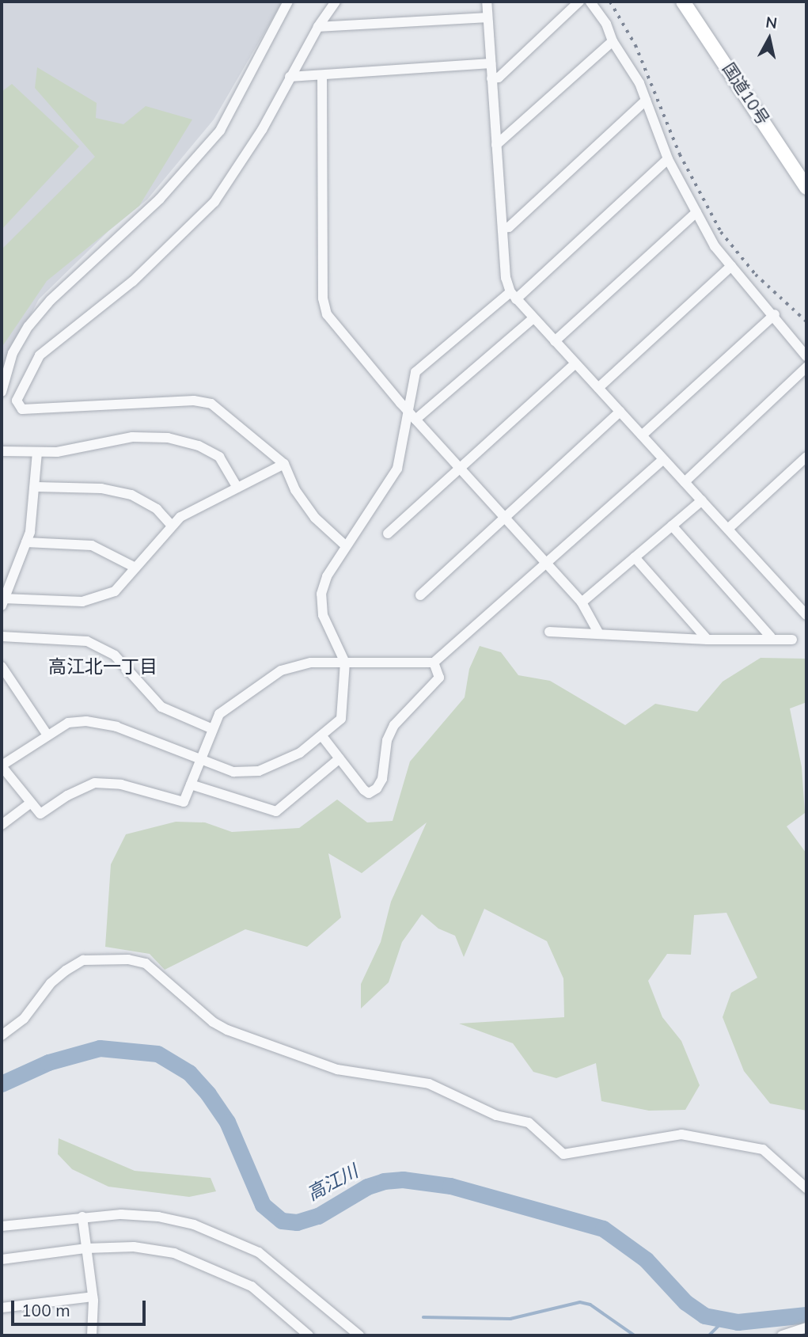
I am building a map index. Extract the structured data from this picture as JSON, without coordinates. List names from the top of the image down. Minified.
{"streets":{"highway":["国道10号"]},"districts":["高江北一丁目"],"water":["高江川"],"scale_bar":"100 m","north":"top"}
